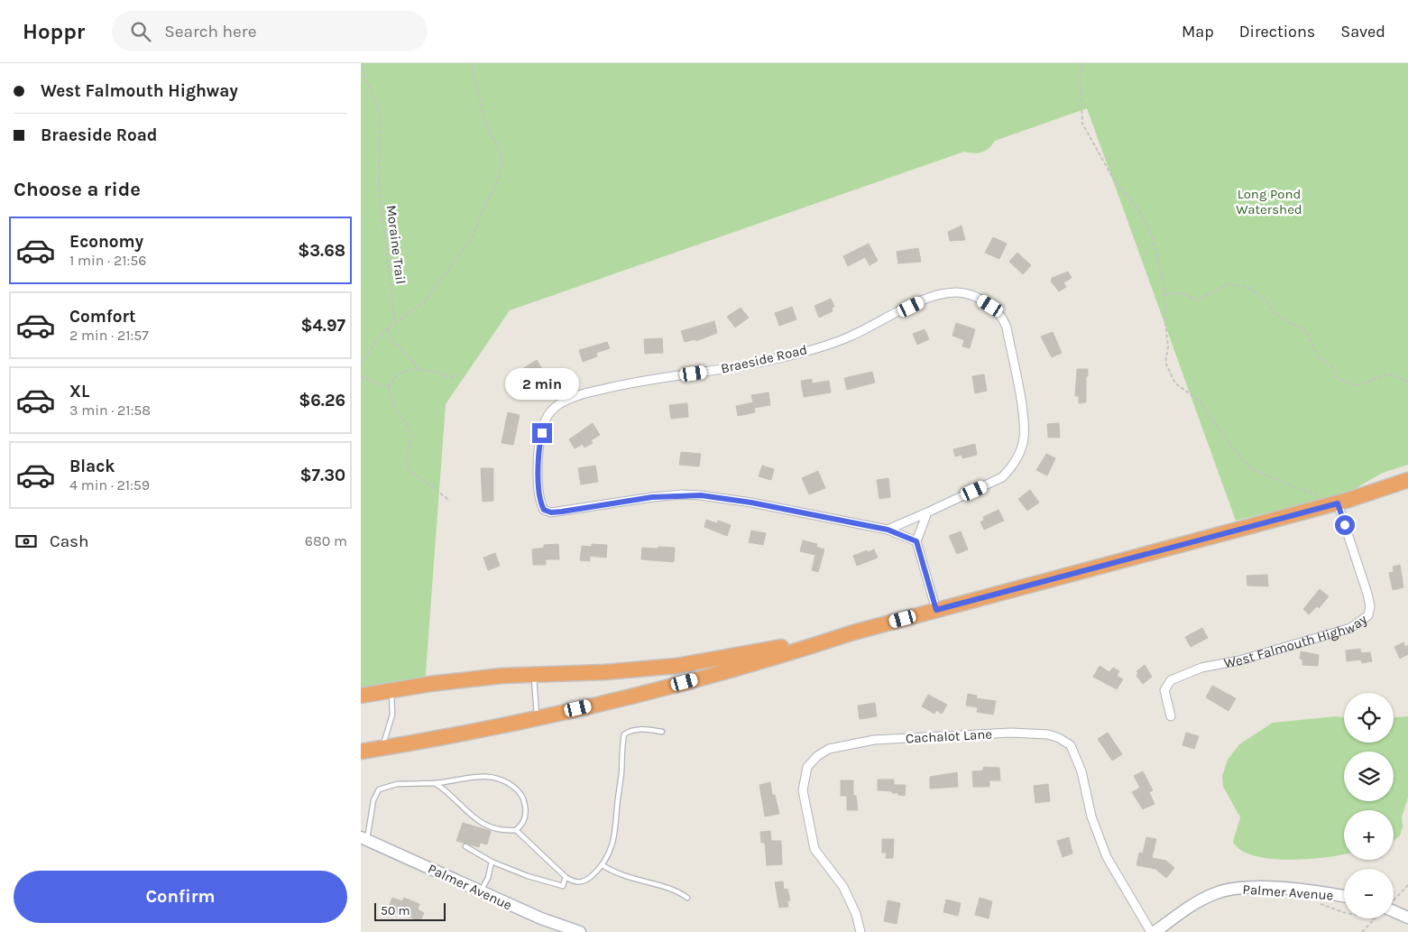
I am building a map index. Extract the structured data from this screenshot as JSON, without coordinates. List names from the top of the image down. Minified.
{"streets":{"main road":["Palmer Avenue"],"street":["Braeside Road","West Falmouth Highway","Cachalot Lane"],"path":["Moraine Trail"]},"parks":["Long Pond Watershed"],"scale_bar":"50 m","page":{"header":"Hoppr","search":"Search here","nav":["Map","Directions","Saved"],"banner":["West Falmouth Highway","Braeside Road"],"heading":"Choose a ride","list":[{"name":"Economy","note":"1 min · 21:56","value":"$3.68"},{"name":"Comfort","note":"2 min · 21:57","value":"$4.97"},{"name":"XL","note":"3 min · 21:58","value":"$6.26"},{"name":"Black","note":"4 min · 21:59","value":"$7.30"}],"bubble":"2 min","pay":["Cash","680 m"],"map_buttons":["+","−"],"buttons":"Confirm","scale":"50 m"}}
